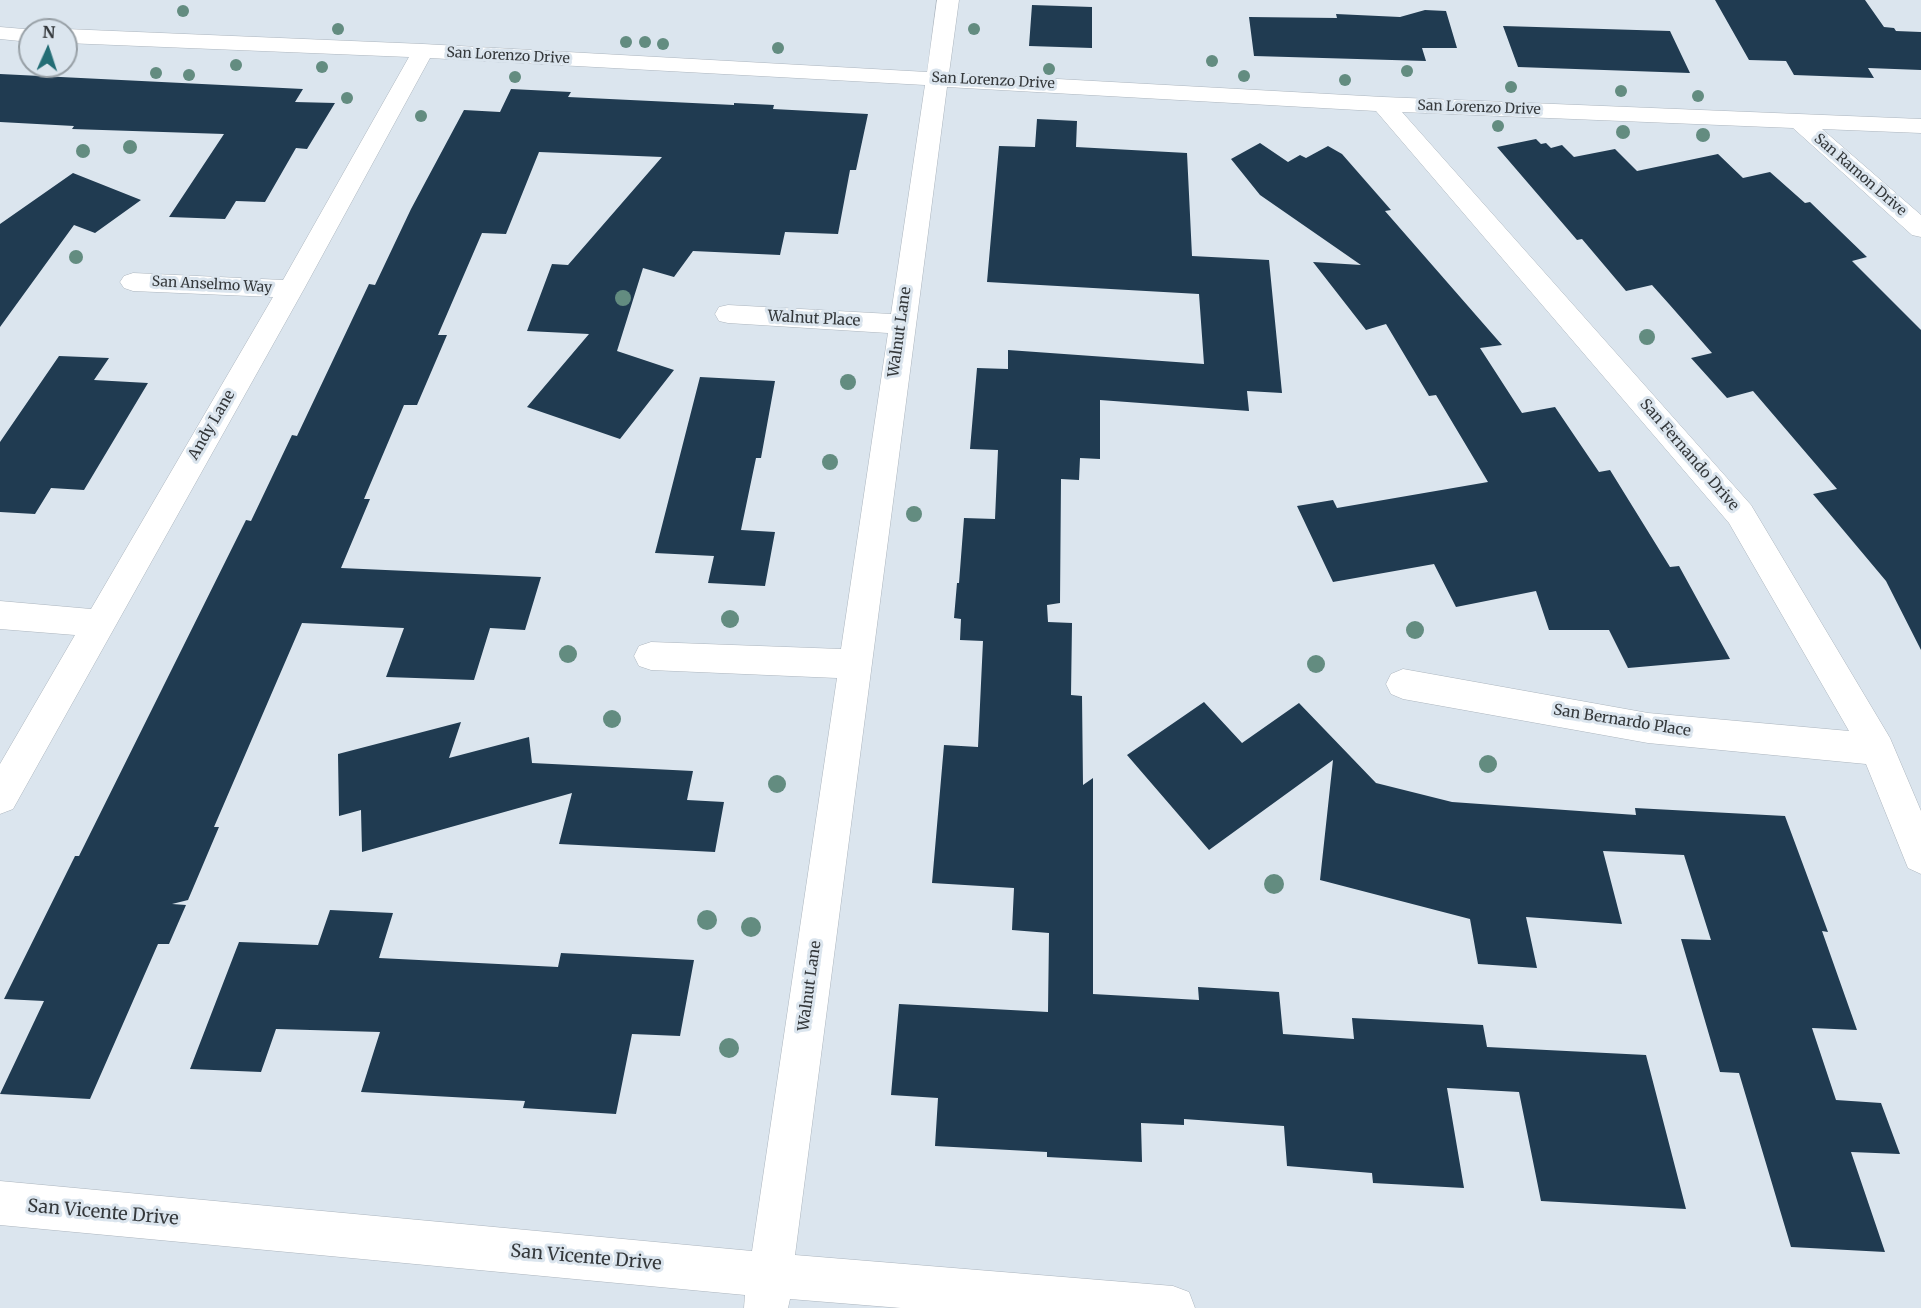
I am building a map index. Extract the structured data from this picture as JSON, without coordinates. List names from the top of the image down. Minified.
{"streets":{"street":["San Lorenzo Drive","San Ramon Drive","San Anselmo Way","Walnut Place","Walnut Lane","Andy Lane","San Fernando Drive","San Bernardo Place","San Vicente Drive"]},"crossings":[["San Lorenzo Drive","San Ramon Drive"],["San Lorenzo Drive","Walnut Lane"],["San Lorenzo Drive","Andy Lane"],["San Lorenzo Drive","San Fernando Drive"],["San Anselmo Way","Andy Lane"],["Walnut Place","Walnut Lane"],["Walnut Lane","San Vicente Drive"],["San Fernando Drive","San Bernardo Place"]],"north":"top"}
